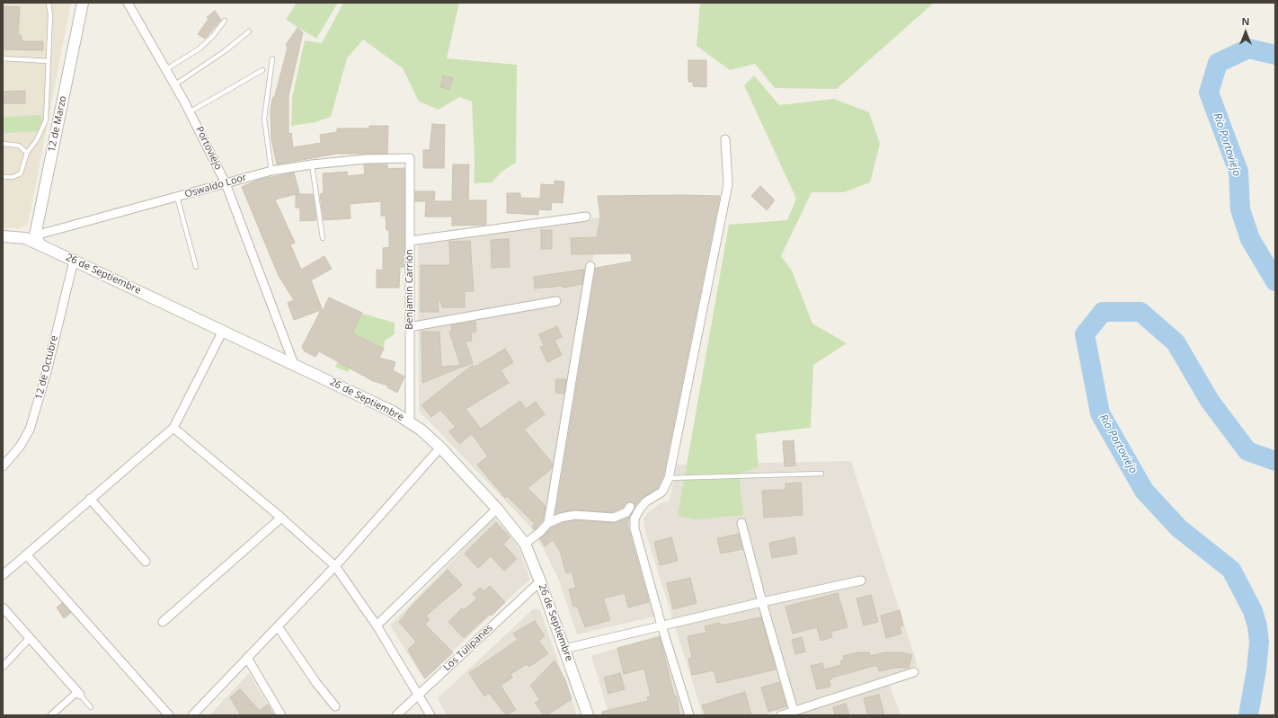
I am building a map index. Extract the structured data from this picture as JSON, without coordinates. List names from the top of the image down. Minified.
{"streets":{"street":["12 de Marzo","Portoviejo","Oswaldo Loor","26 de Septiembre","Benjamin Carrión","12 de Octubre","Los Tulipanes"]},"crossings":[["12 de Marzo","Oswaldo Loor"],["12 de Marzo","26 de Septiembre"],["Portoviejo","Oswaldo Loor"],["Portoviejo","26 de Septiembre"],["Oswaldo Loor","26 de Septiembre"],["Oswaldo Loor","Benjamin Carrión"],["26 de Septiembre","Benjamin Carrión"],["26 de Septiembre","12 de Octubre"],["26 de Septiembre","Los Tulipanes"]],"water":["Río Portoviejo"],"north":"top"}
